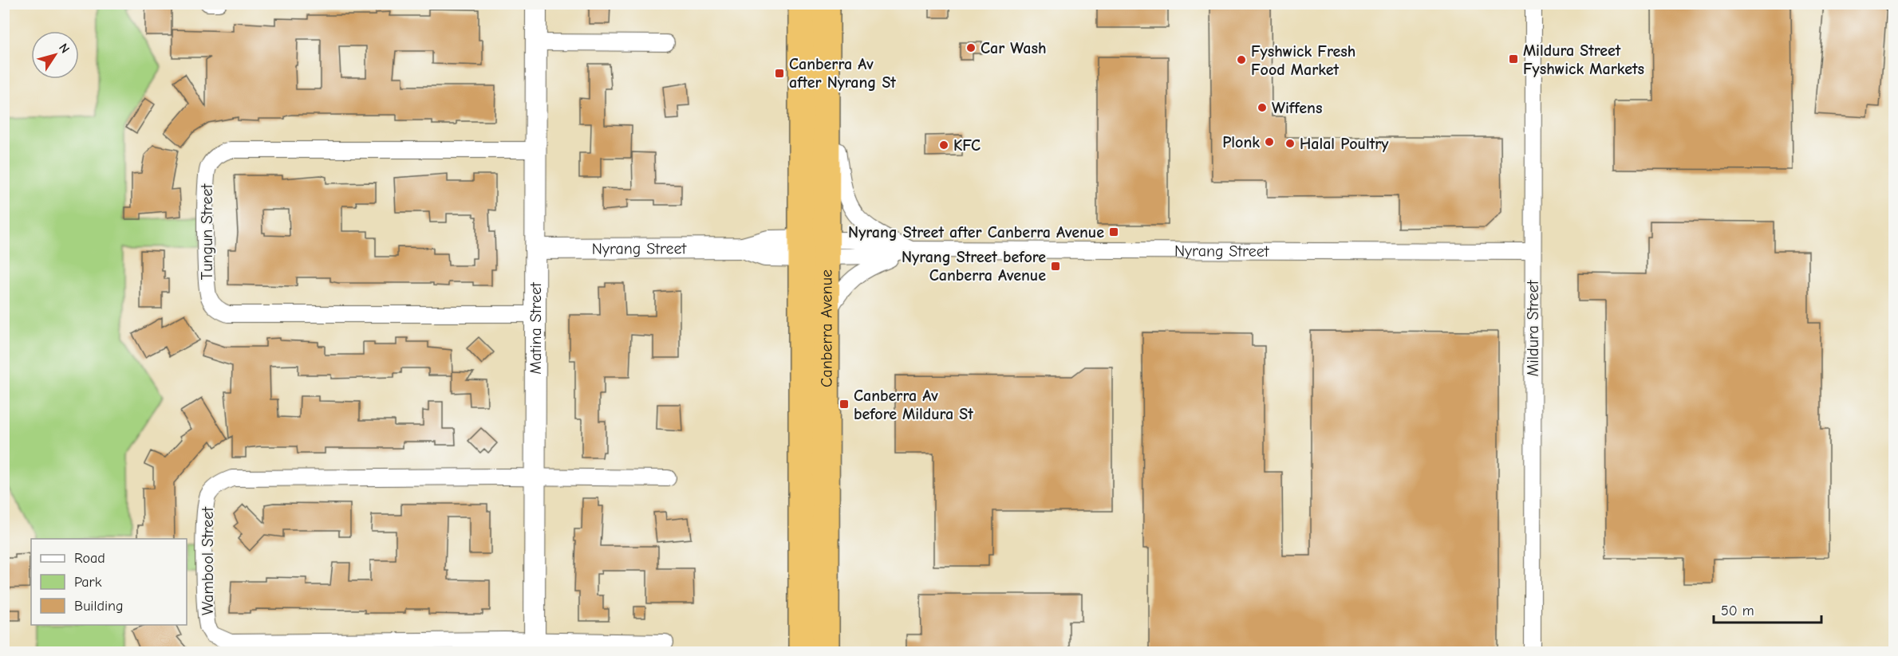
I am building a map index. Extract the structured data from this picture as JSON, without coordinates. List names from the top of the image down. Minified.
{"streets":{"highway":["Canberra Avenue"],"street":["Tungun Street","Nyrang Street","Matina Street","Mildura Street","Wambool Street"]},"crossings":[["Tungun Street","Matina Street"],["Nyrang Street","Matina Street"],["Nyrang Street","Canberra Avenue"],["Nyrang Street","Mildura Street"],["Matina Street","Wambool Street"]],"places":{"other":["Car Wash","Fyshwick Fresh Food Market","Wiffens","Plonk","Halal Poultry","KFC"],"transit":["Mildura Street Fyshwick Markets","Canberra Av after Nyrang St","Nyrang Street after Canberra Avenue","Nyrang Street before Canberra Avenue","Canberra Av before Mildura St"]},"legend":["Road","Park","Building"],"scale_bar":"50 m","north":"top right"}
